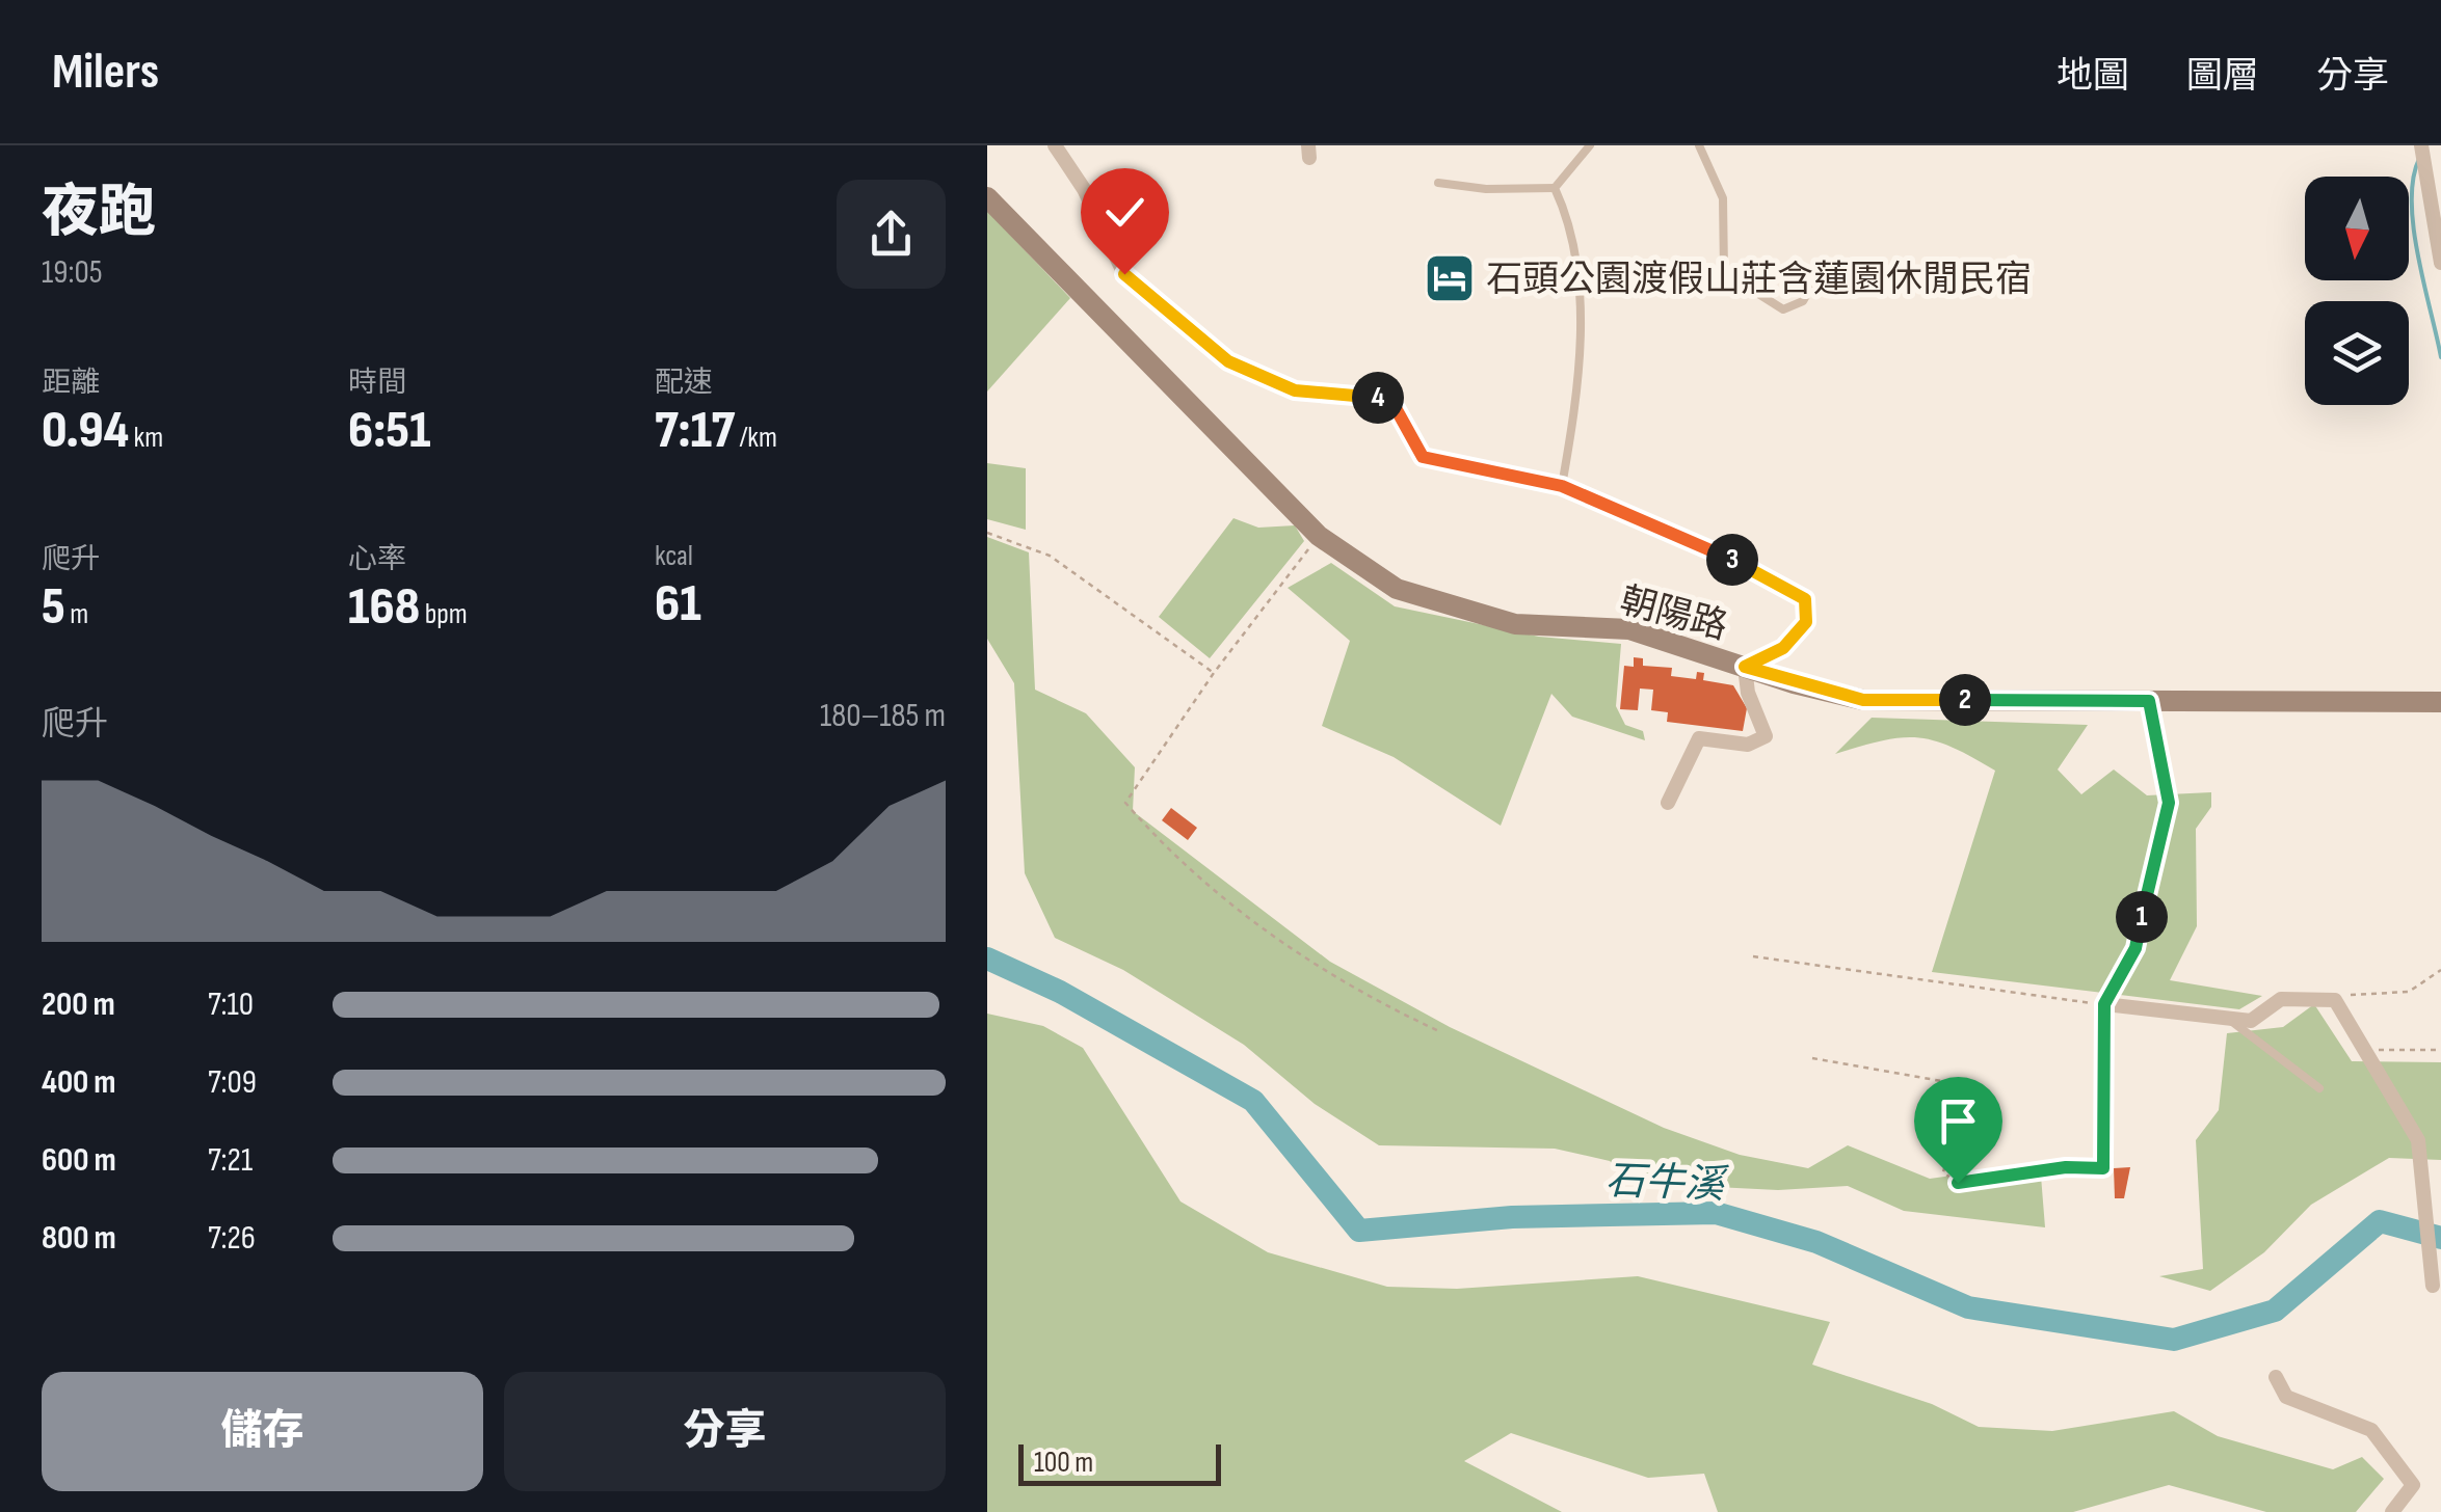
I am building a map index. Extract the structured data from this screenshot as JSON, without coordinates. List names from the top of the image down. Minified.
{"streets":{"main road":["朝陽路"]},"water":["石牛溪"],"places":{"hotel":["石頭公園渡假山莊含蓮園休閒民宿"]},"scale_bar":"100 m","north":"bottom","page":{"header":"Milers","nav":["地圖","圖層","分享"],"heading":["夜跑","19:05"],"stats":[["距離","0.94 km"],["時間","6:51"],["配速","7:17 /km"],["爬升","5 m"],["心率","168 bpm"],["kcal","61"]],"pins":["4","3","2","1"],"chart":["爬升","180–185 m"],"list":[{"name":"200 m","note":"7:10"},{"name":"400 m","note":"7:09"},{"name":"600 m","note":"7:21"},{"name":"800 m","note":"7:26"}],"buttons":["儲存","分享"],"scale":"100 m"}}
